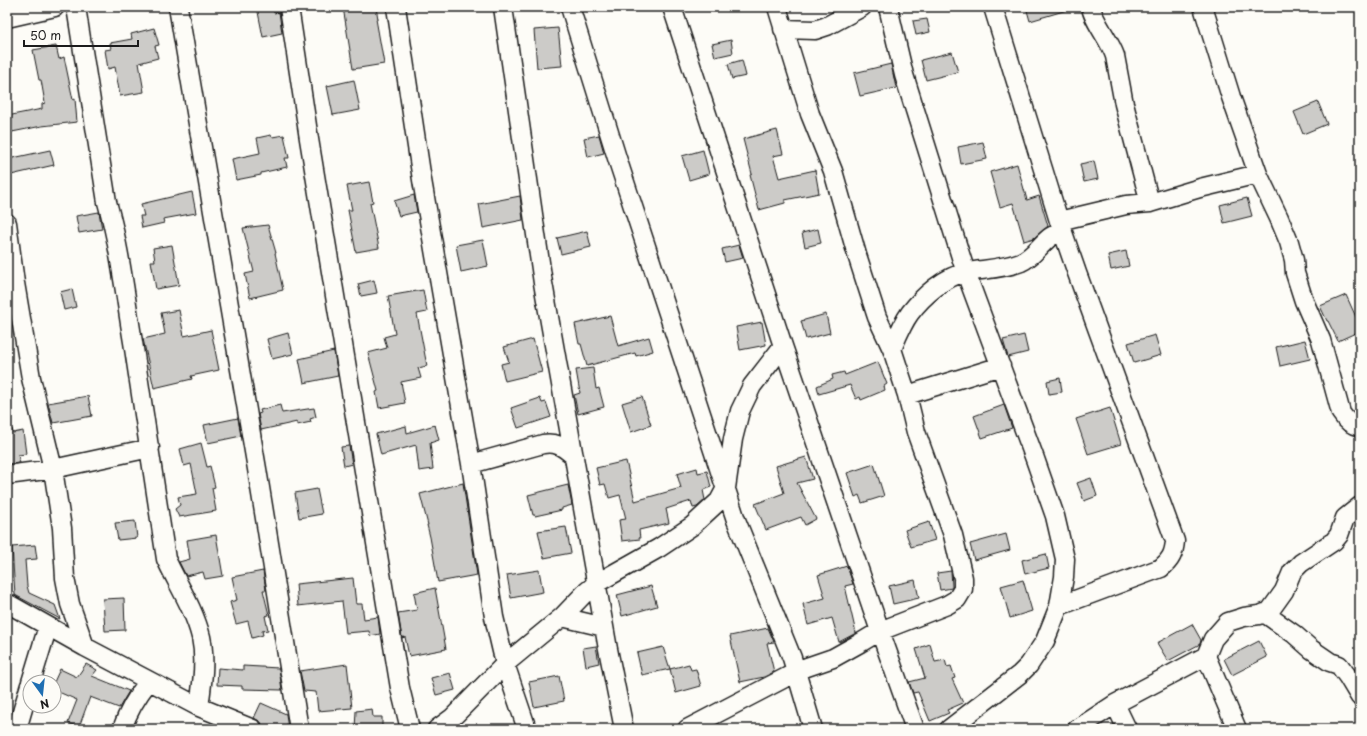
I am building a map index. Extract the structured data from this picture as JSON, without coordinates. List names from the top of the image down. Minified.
{"scale_bar":"50 m","north":"bottom"}
